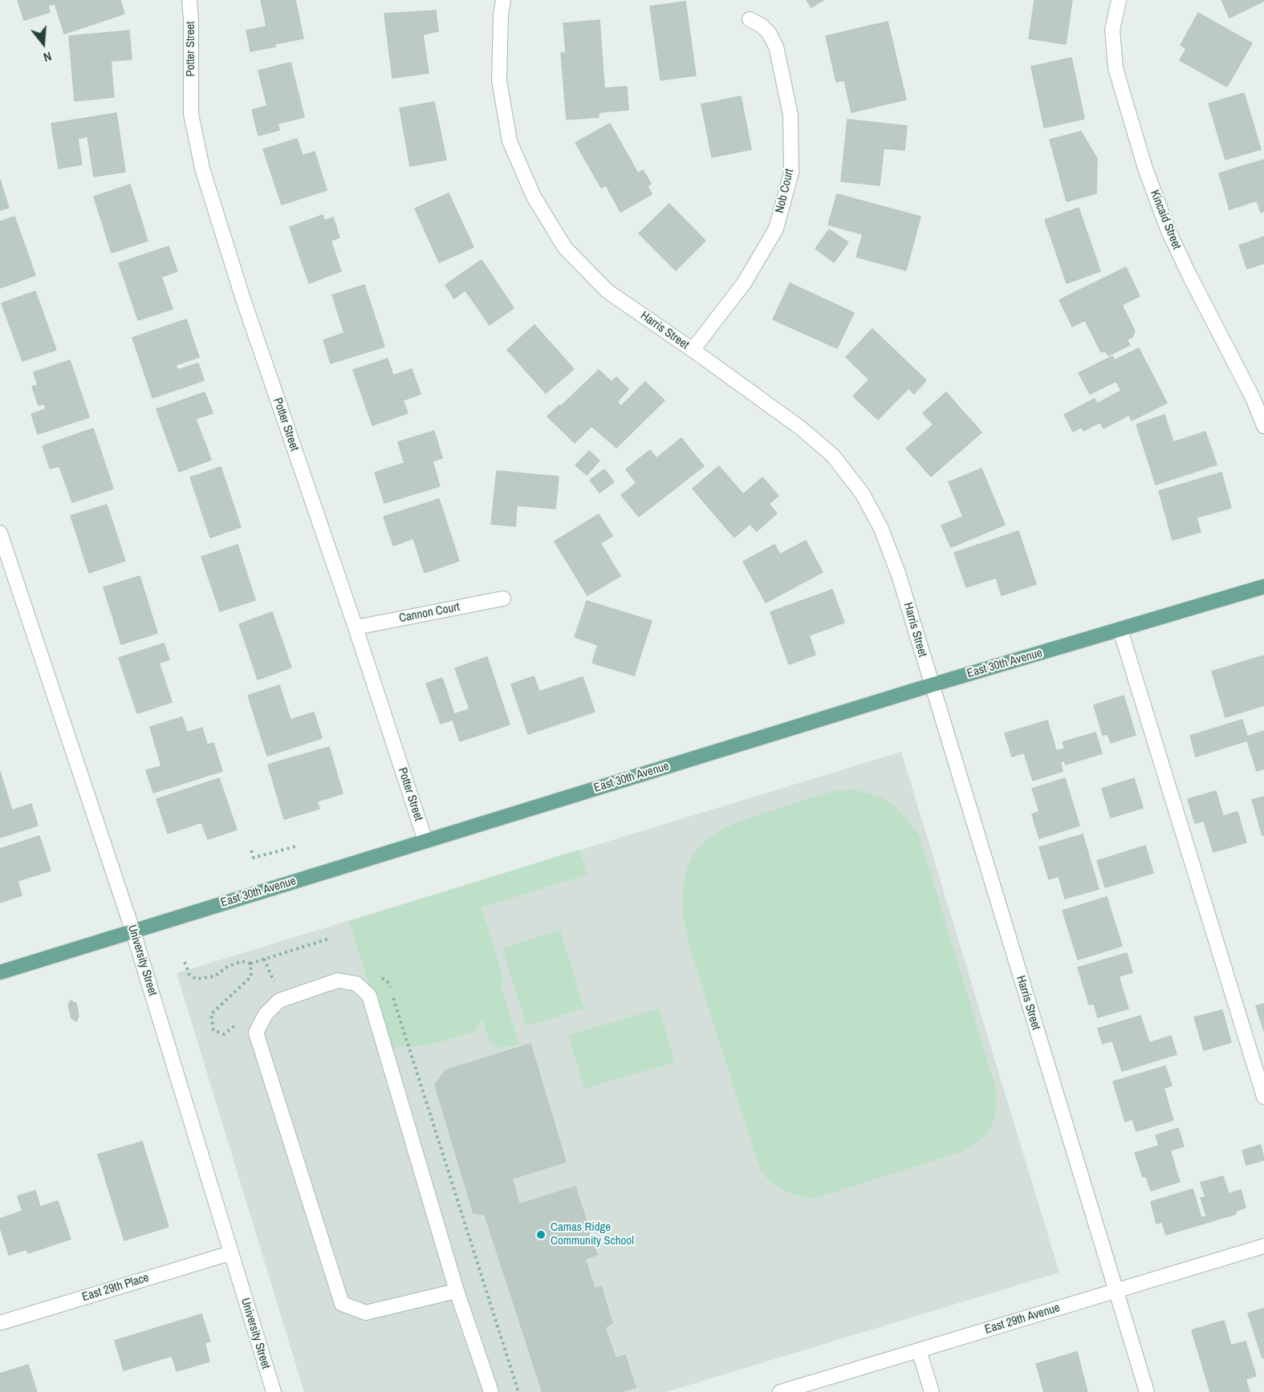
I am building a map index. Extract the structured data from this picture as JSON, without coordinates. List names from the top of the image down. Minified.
{"streets":{"main road":["East 30th Avenue"],"street":["Potter Street","Nob Court","Kincaid Street","Harris Street","Cannon Court","University Street","East 29th Place","East 29th Avenue"]},"crossings":[["Potter Street","Cannon Court"],["Potter Street","East 30th Avenue"],["Nob Court","Harris Street"],["Harris Street","East 30th Avenue"],["Harris Street","East 29th Avenue"],["East 30th Avenue","University Street"],["University Street","East 29th Place"]],"places":["Camas Ridge Community School"],"north":"bottom"}
